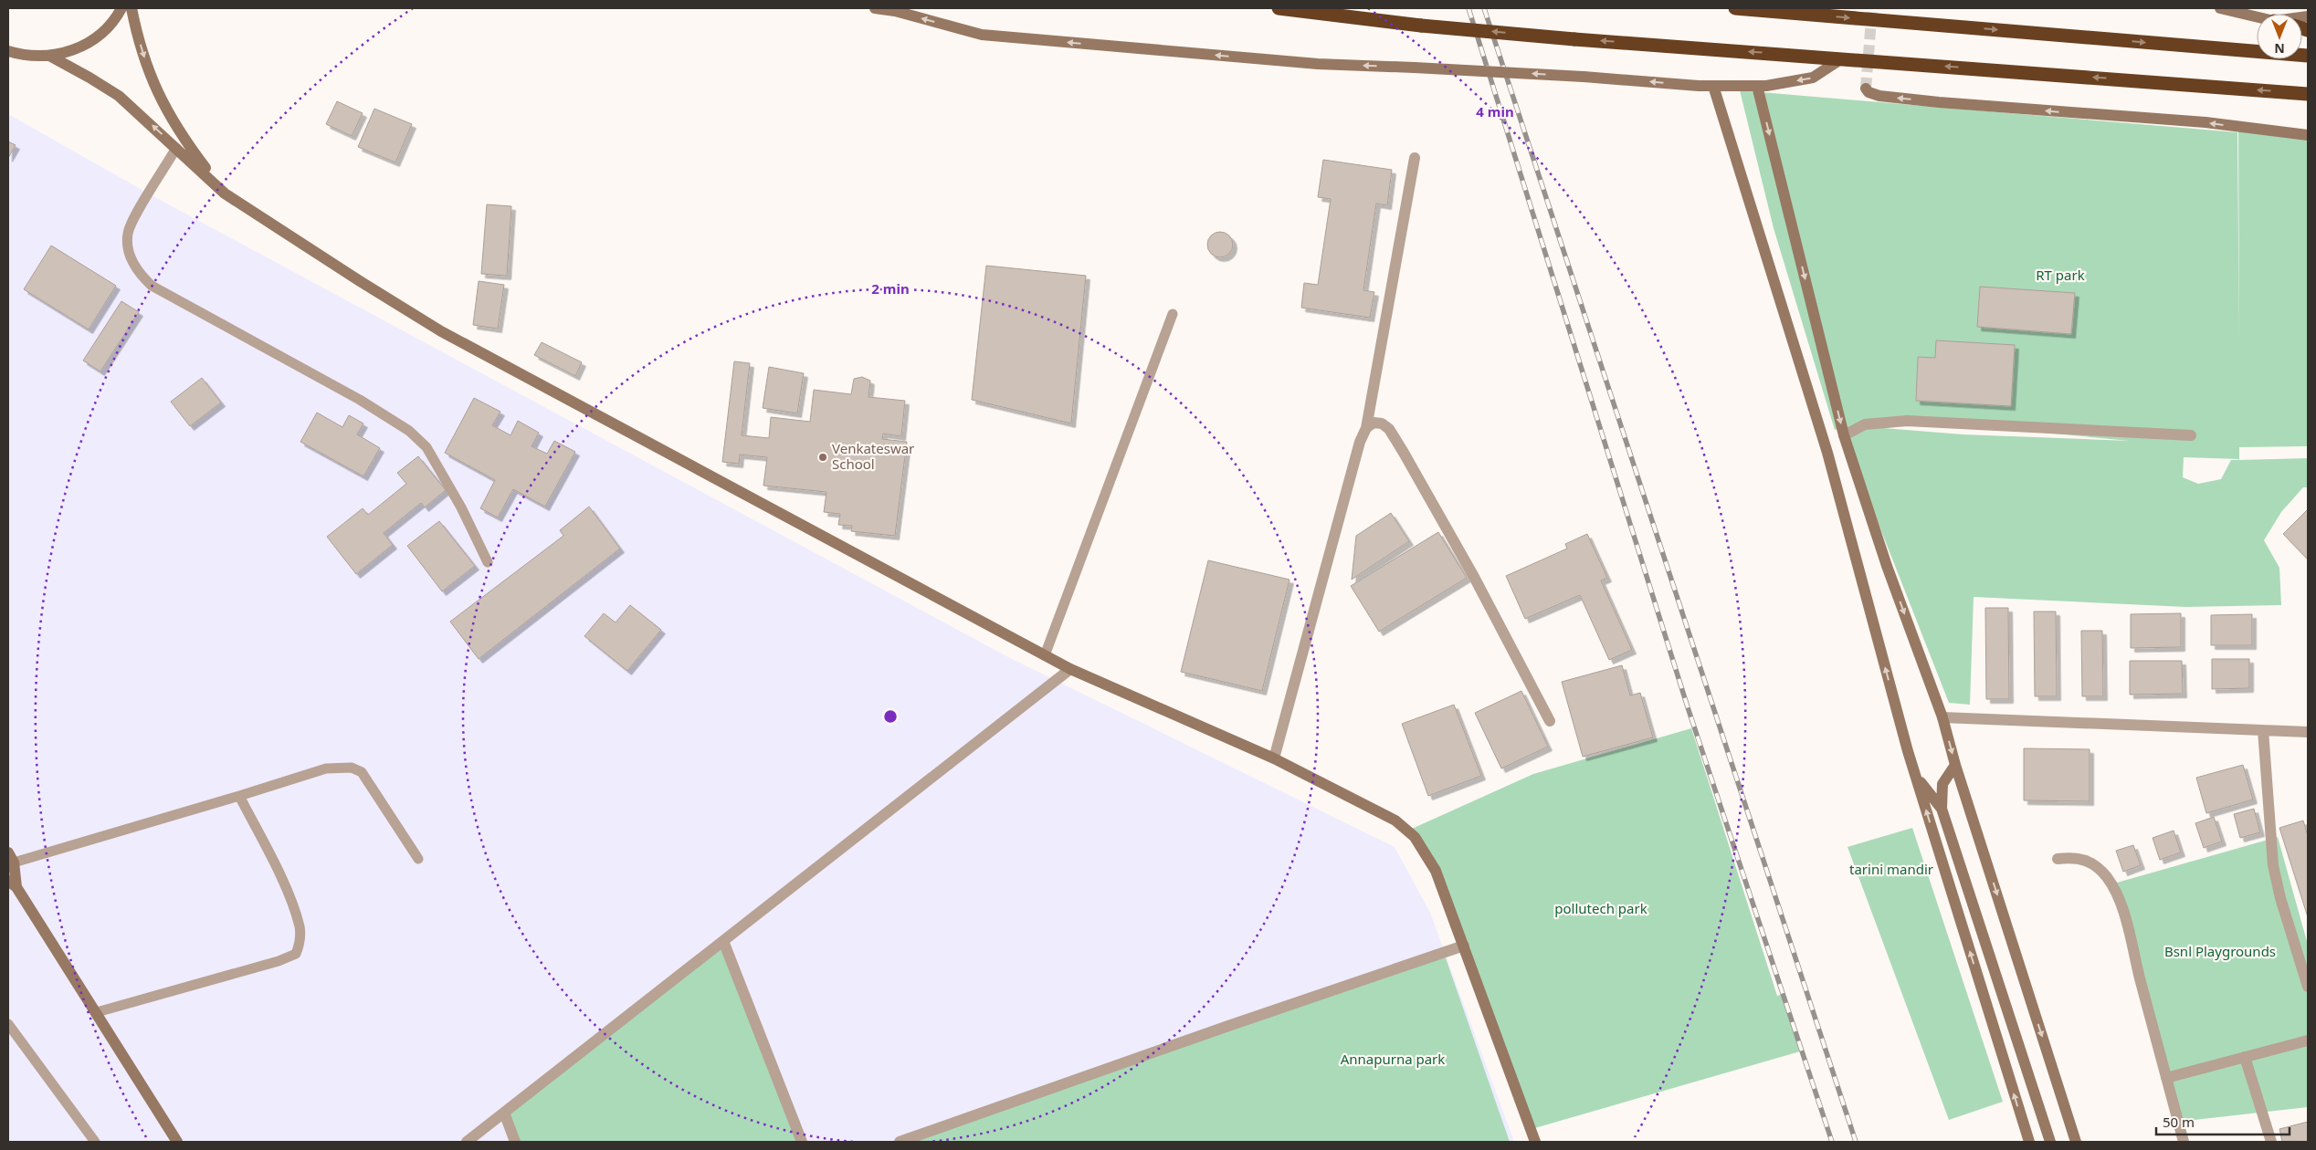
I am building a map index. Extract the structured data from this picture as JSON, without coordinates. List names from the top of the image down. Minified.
{"parks":["RT park","tarini mandir","pollutech park","Bsnl Playgrounds","Annapurna park"],"places":["Venkateswar School"],"scale_bar":"50 m","north":"bottom","rings":["4 min","2 min"]}
